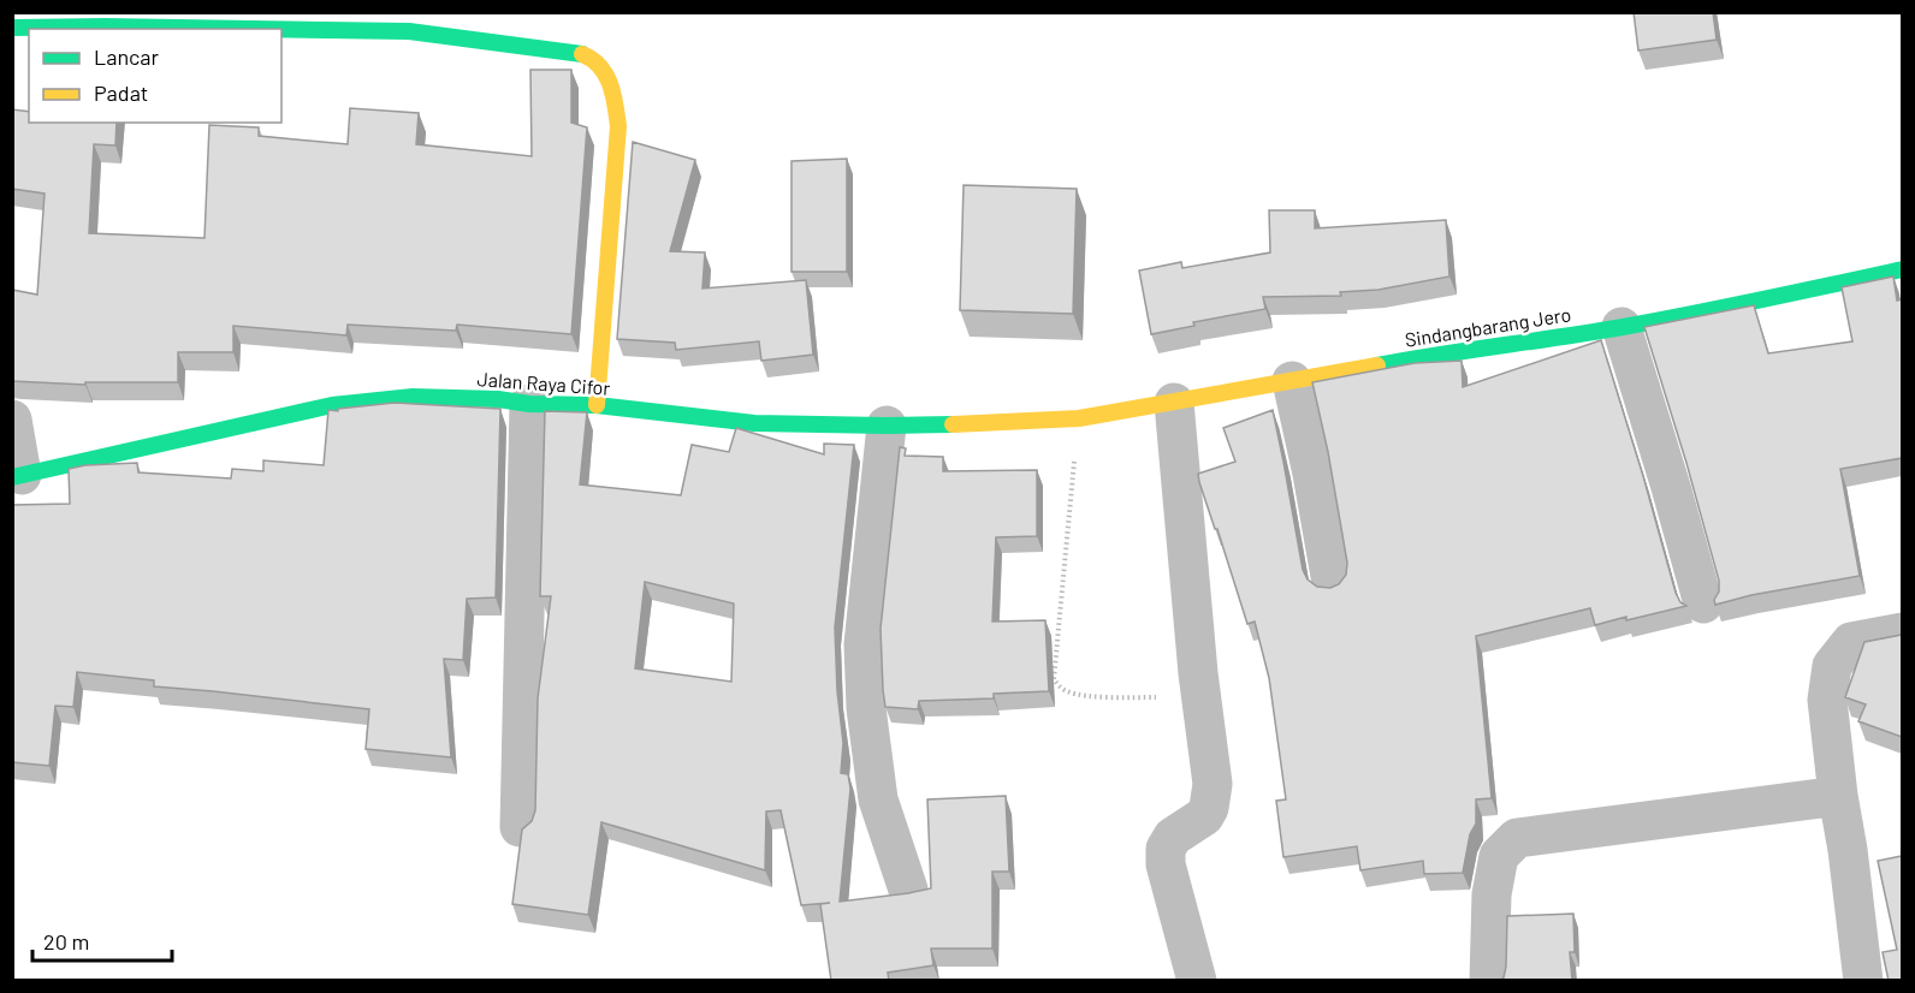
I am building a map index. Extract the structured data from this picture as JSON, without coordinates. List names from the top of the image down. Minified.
{"streets":{"street":["Sindangbarang Jero","Jalan Raya Cifor"]},"crossings":[["Sindangbarang Jero","Jalan Raya Cifor"]],"legend":["Lancar","Padat"],"scale_bar":"20 m"}
